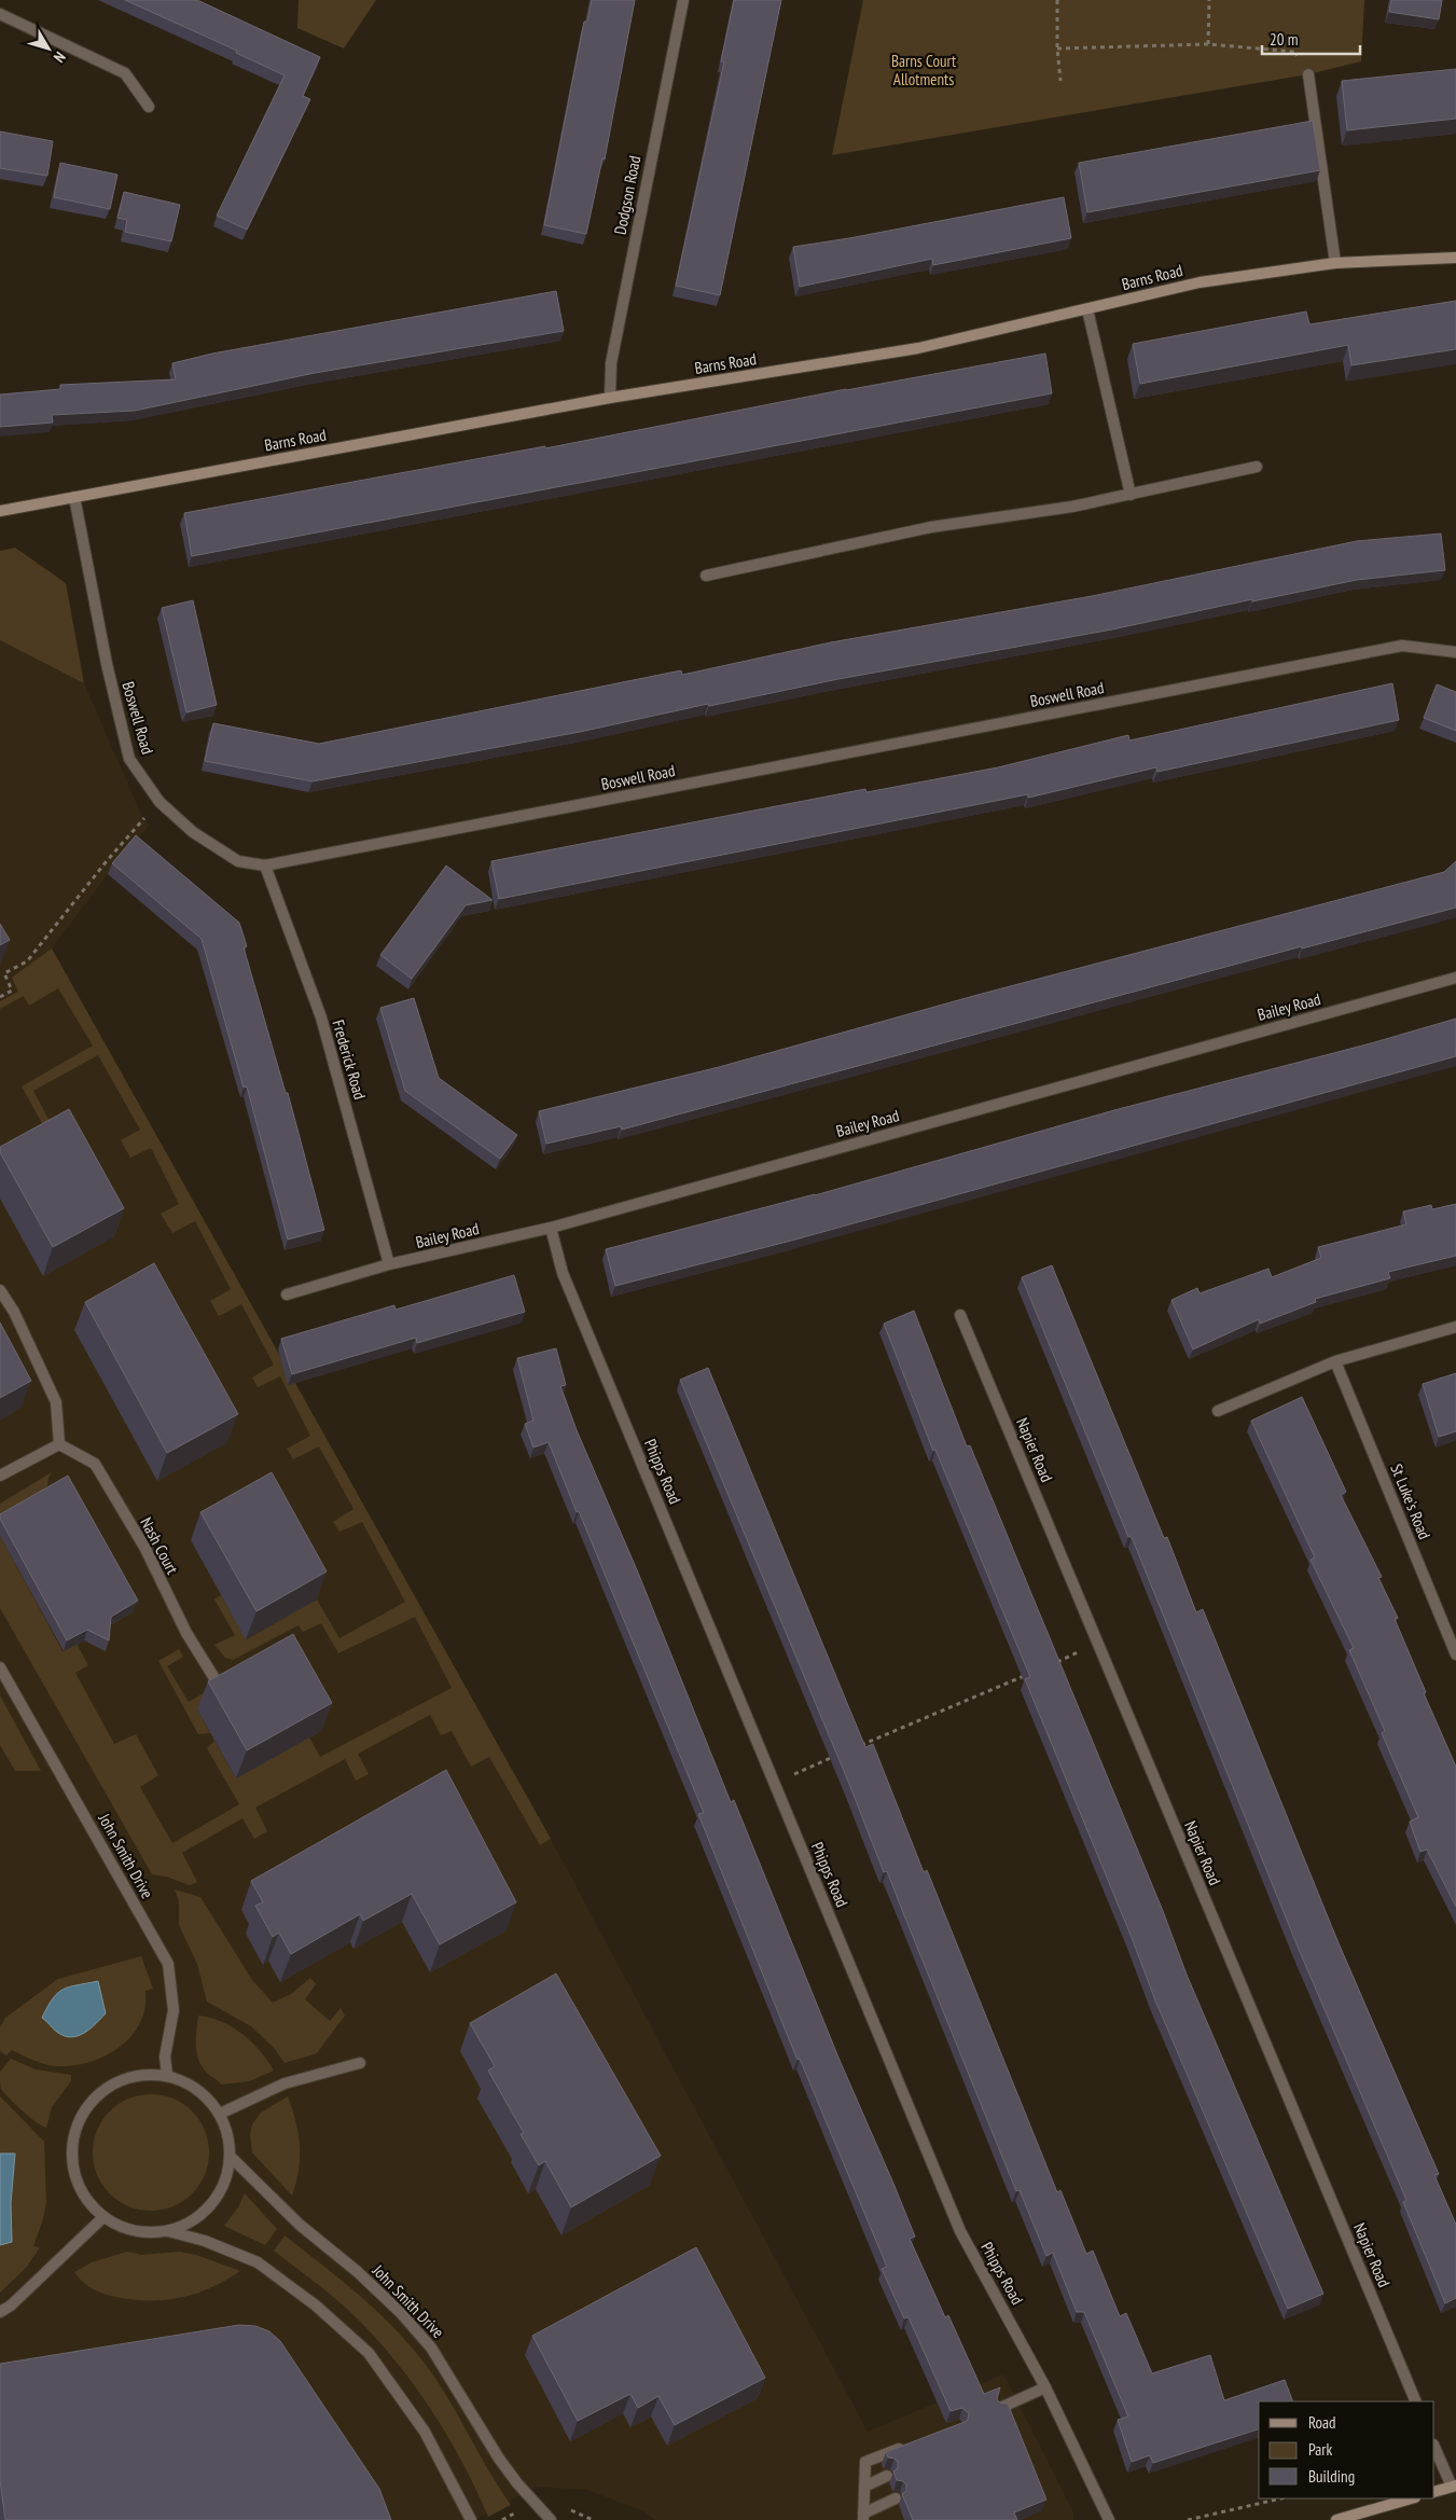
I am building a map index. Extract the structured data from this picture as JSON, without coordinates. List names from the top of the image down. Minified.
{"streets":{"street":["Dodgson Road","Barns Road","Boswell Road","Bailey Road","Frederick Road","Napier Road","Phipps Road","St Luke's Road","Nash Court","John Smith Drive"]},"crossings":[["Dodgson Road","Barns Road"],["Barns Road","Boswell Road"],["Boswell Road","Frederick Road"],["Bailey Road","Frederick Road"],["Bailey Road","Phipps Road"]],"parks":["Barns Court Allotments"],"legend":["Road","Park","Building"],"scale_bar":"20 m","north":"bottom right"}
